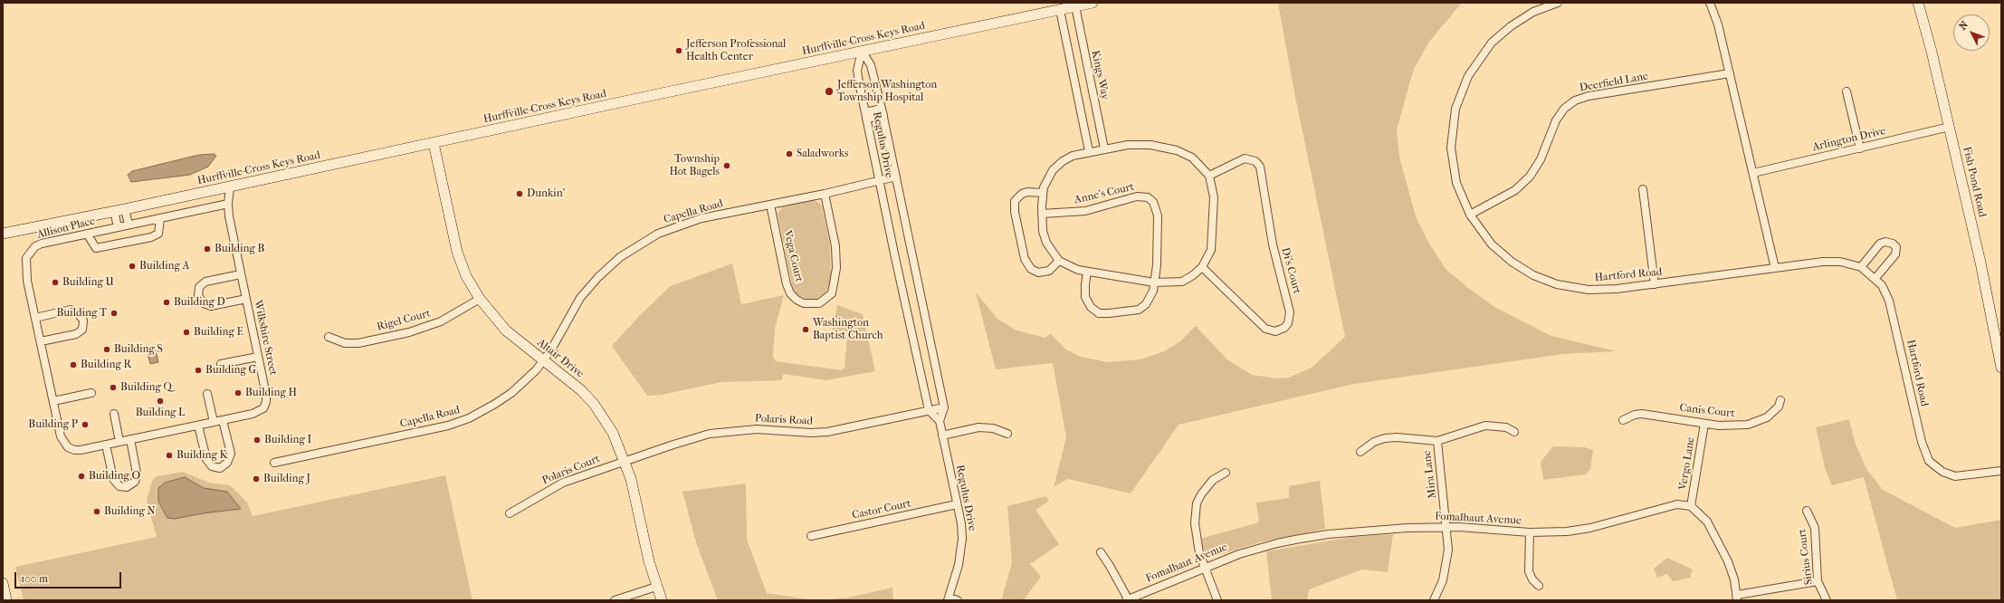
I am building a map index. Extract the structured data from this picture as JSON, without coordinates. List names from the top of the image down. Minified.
{"streets":{"main road":["Hurffville-Cross Keys Road","Fish Pond Road","Altair Drive"],"street":["Kings Way","Deerfield Lane","Arlington Drive","Regulus Drive","Anne's Court","Capella Road","Allison Place","Vega Court","Di's Court","Hartford Road","Rigel Court","Wilkshire Street","Canis Court","Polaris Road","Vergo Lane","Polaris Court","Mira Lane","Castor Court","Fomalhaut Avenue","Sirius Court"]},"crossings":[["Hurffville-Cross Keys Road","Kings Way"],["Hurffville-Cross Keys Road","Regulus Drive"],["Hurffville-Cross Keys Road","Wilkshire Street"],["Hurffville-Cross Keys Road","Altair Drive"],["Deerfield Lane","Hartford Road"],["Arlington Drive","Fish Pond Road"],["Regulus Drive","Capella Road"],["Regulus Drive","Polaris Road"],["Regulus Drive","Castor Court"],["Capella Road","Vega Court"],["Capella Road","Altair Drive"],["Allison Place","Wilkshire Street"],["Rigel Court","Altair Drive"],["Altair Drive","Polaris Road"],["Altair Drive","Polaris Court"],["Canis Court","Vergo Lane"],["Polaris Road","Polaris Court"],["Vergo Lane","Fomalhaut Avenue"],["Mira Lane","Fomalhaut Avenue"]],"places":["Jefferson Professional Health Center","Jefferson Washington Township Hospital","Saladworks","Township Hot Bagels","Dunkin'","Building B","Building A","Building U","Building D","Building T","Washington Baptist Church","Building E","Building S","Building R","Building G","Building Q","Building H","Building L","Building P","Building I","Building K","Building O","Building J","Building N"],"scale_bar":"100 m","north":"top left"}
